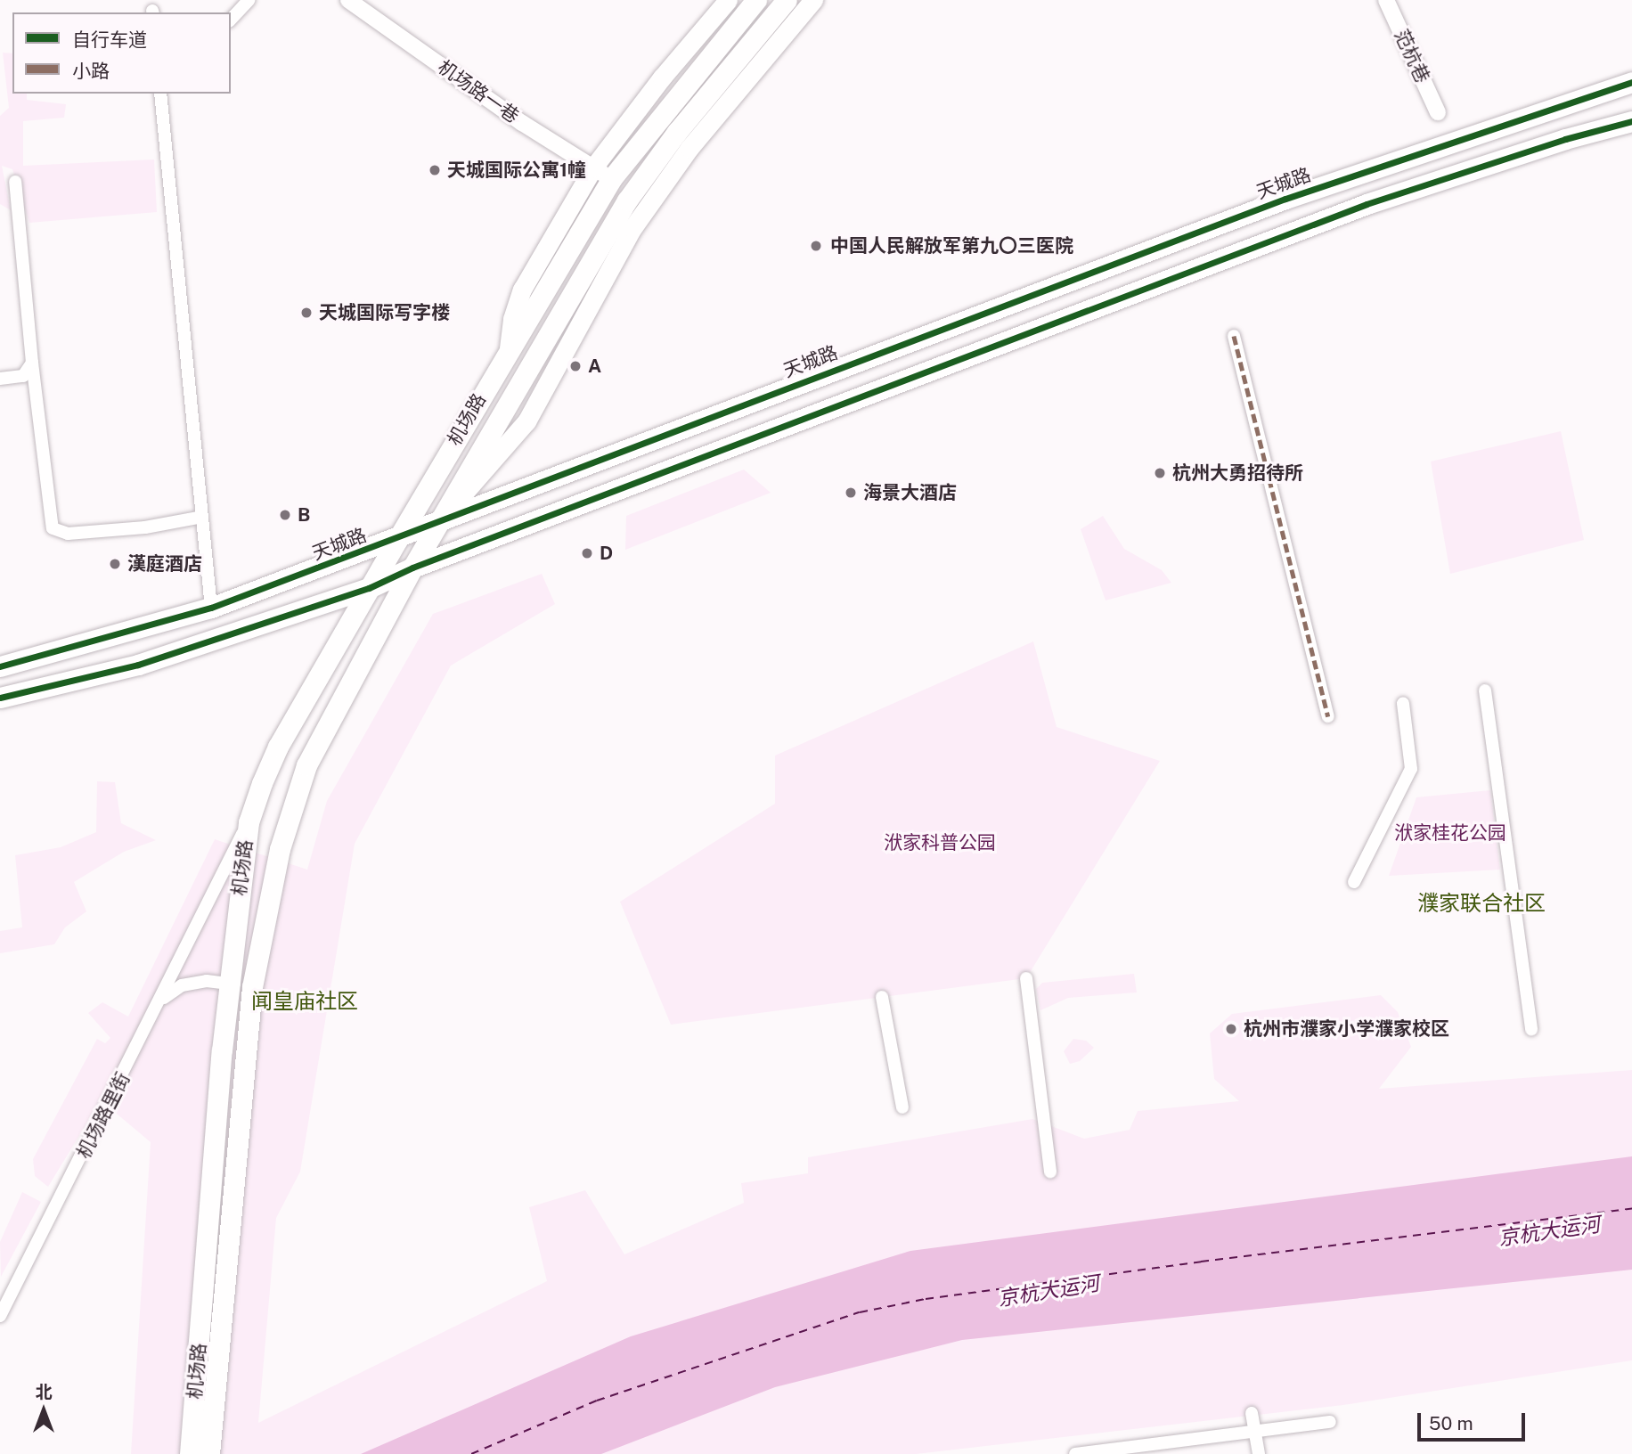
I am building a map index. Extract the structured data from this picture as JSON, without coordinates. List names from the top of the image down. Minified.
{"streets":{"main road":["天城路","机场路"],"street":["范杭巷","机场路一巷","机场路里街"]},"crossings":[["机场路一巷","机场路"],["天城路","机场路"],["机场路","机场路里街"]],"districts":["濮家联合社区","闻皇庙社区"],"water":["京杭大运河"],"parks":["洑家桂花公园","洑家科普公园"],"places":["天城国际公寓1幢","中国人民解放军第九〇三医院","天城国际写字楼","A","杭州大勇招待所","海景大酒店","B","D","漢庭酒店","杭州市濮家小学濮家校区"],"legend":["自行车道","小路"],"scale_bar":"50 m","north":"top"}
